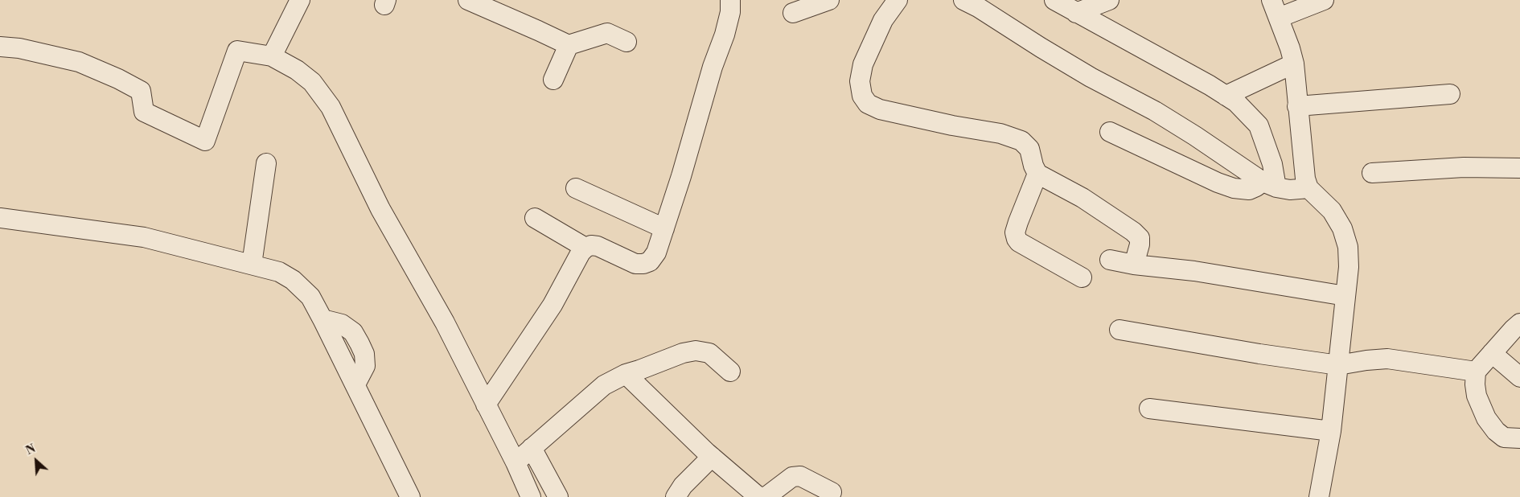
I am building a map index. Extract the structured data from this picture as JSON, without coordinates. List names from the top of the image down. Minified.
{"north":"top left"}
